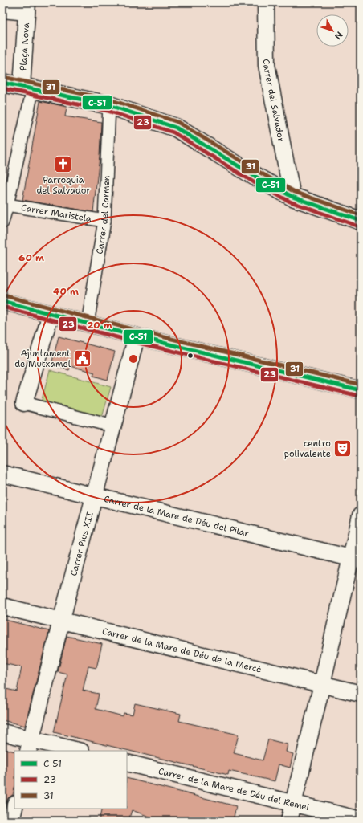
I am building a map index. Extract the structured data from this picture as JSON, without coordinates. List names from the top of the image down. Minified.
{"streets":{"street":["Plaça Nova","Carrer del Salvador","Carrer Maristela","Carrer del Carmen","Carrer de la Mare de Déu del Pilar","Carrer Pius XII","Carrer de la Mare de Déu de la Mercè","Carrer de la Mare de Déu del Remei"]},"crossings":[["Carrer Maristela","Carrer del Carmen"],["Carrer de la Mare de Déu del Pilar","Carrer Pius XII"],["Carrer Pius XII","Carrer de la Mare de Déu de la Mercè"]],"places":{"church":["Parroquia del Salvador"],"public building":["Ajuntament de Mutxamel"],"theatre":["centro polivalente"]},"lines":["transit line 31","transit line C-51","transit line 23"],"legend":["C-51","23","31"],"north":"bottom right","rings":["60 m","40 m","20 m"]}
